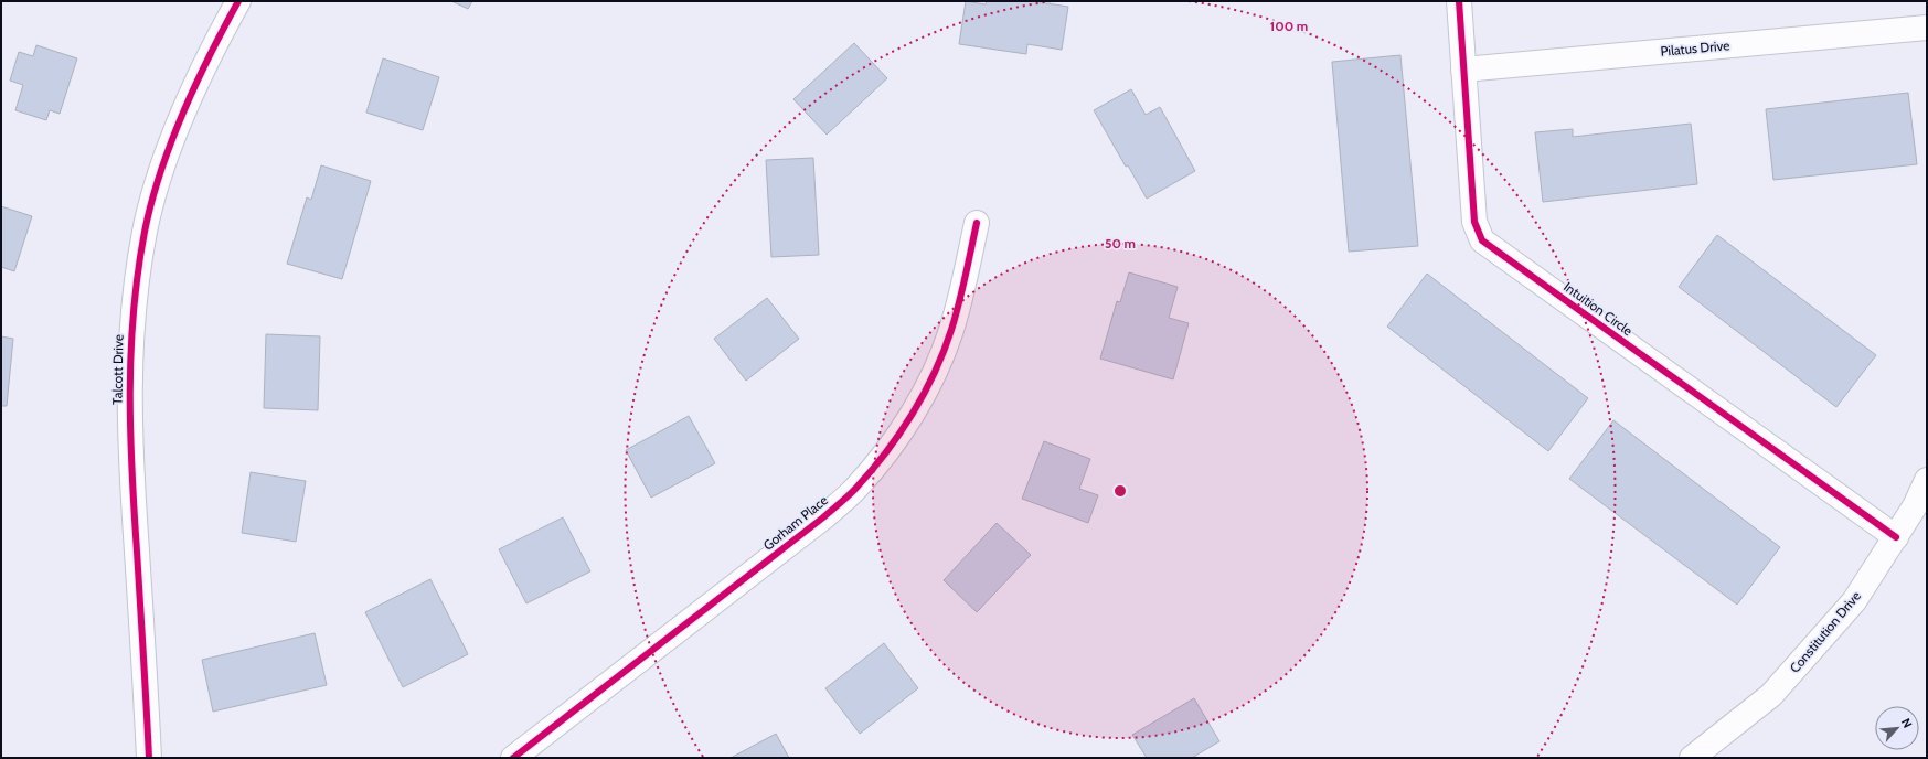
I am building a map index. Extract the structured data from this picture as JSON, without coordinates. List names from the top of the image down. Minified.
{"streets":{"street":["Pilatus Drive","Intuition Circle","Talcott Drive","Gorham Place","Constitution Drive"]},"crossings":[["Pilatus Drive","Intuition Circle"],["Intuition Circle","Constitution Drive"]],"north":"top right","rings":["100 m","50 m"]}
